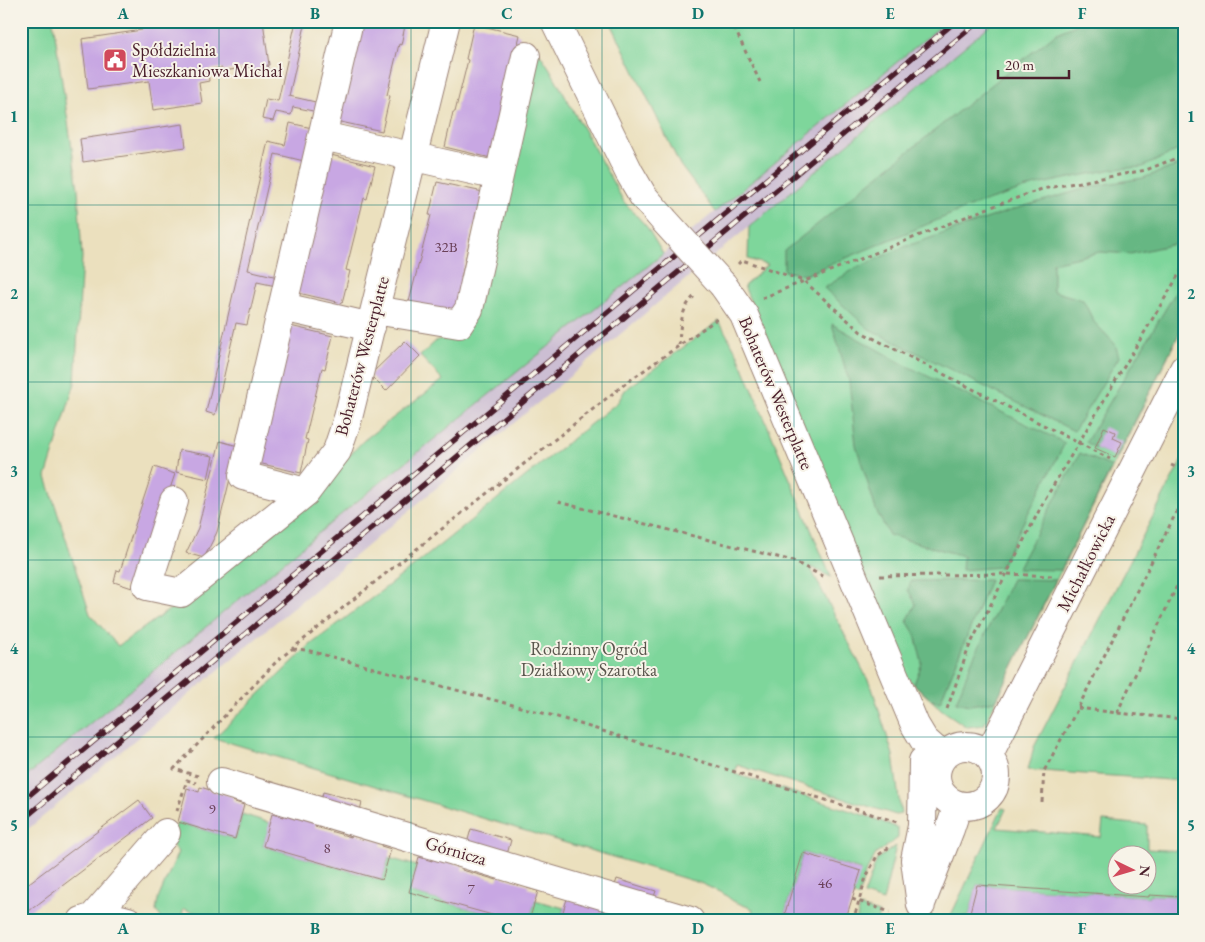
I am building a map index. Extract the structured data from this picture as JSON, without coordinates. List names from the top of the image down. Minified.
{"streets":{"street":["Bohaterów Westerplatte","Michałkowicka","Górnicza"]},"parks":["Rodzinny Ogród Działkowy Szarotka"],"places":{"public building":["Spółdzielnia Mieszkaniowa Michał"]},"house_numbers":["32B","9","8","46","7"],"scale_bar":"20 m","north":"right","grid":{"columns":["A","B","C","D","E","F"],"rows":["1","2","3","4","5"]}}
